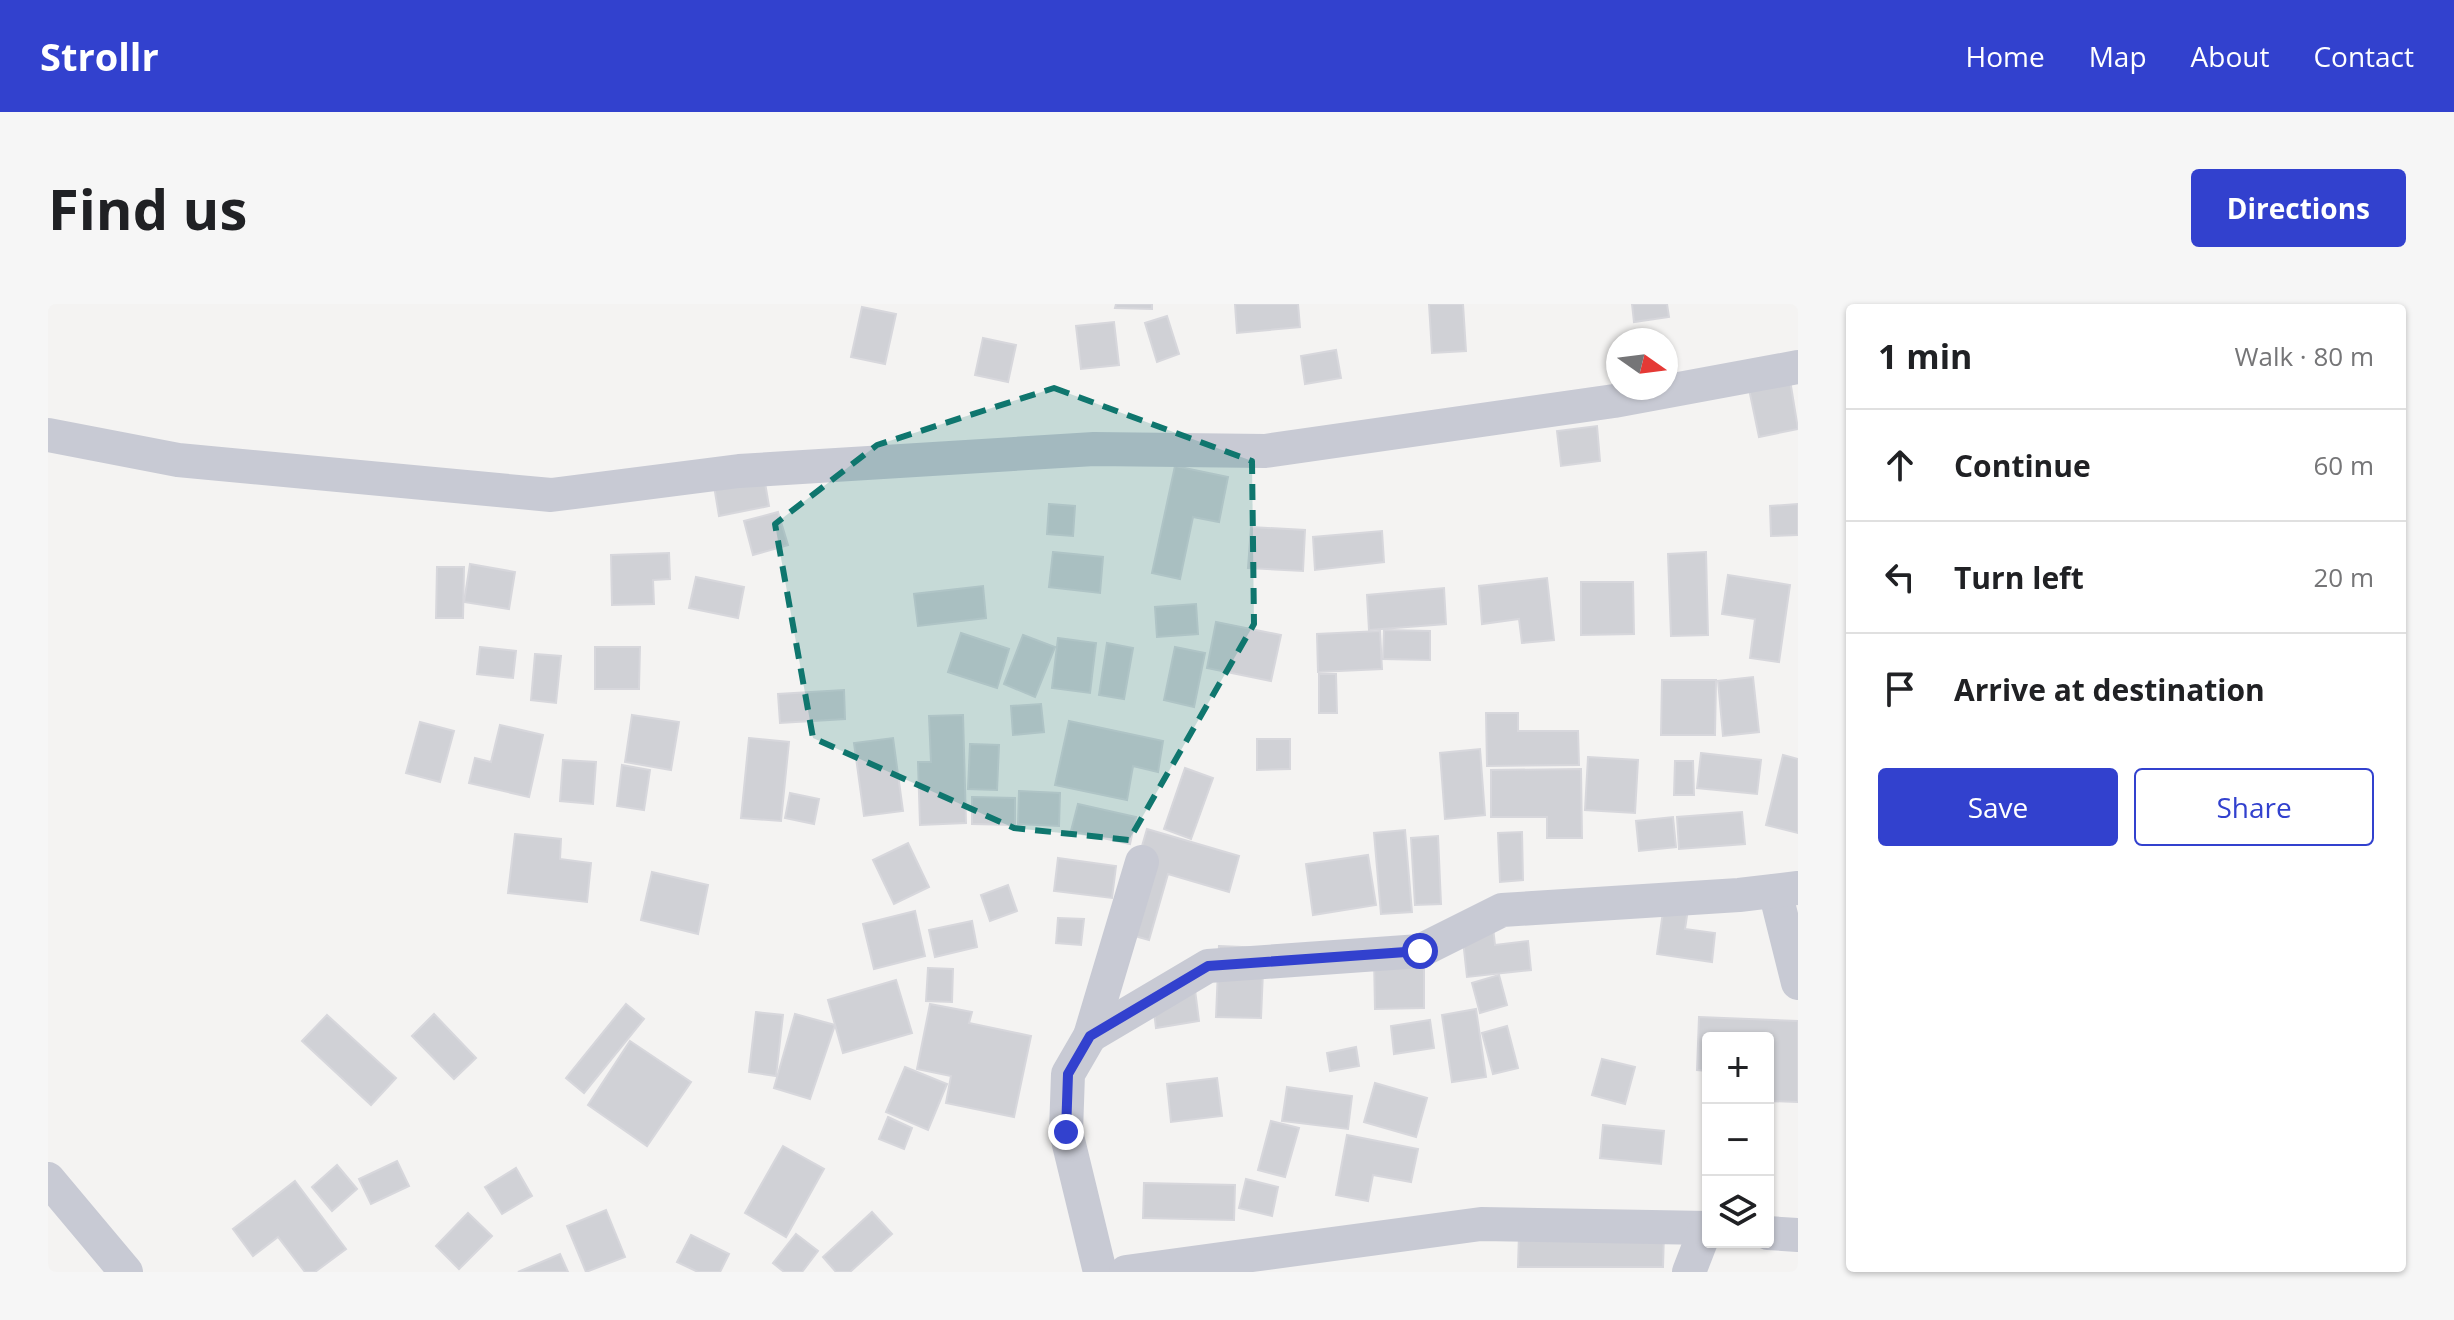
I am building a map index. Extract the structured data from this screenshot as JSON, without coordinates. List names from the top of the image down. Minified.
{"north":"right","page":{"header":"Strollr","nav":["Home","Map","About","Contact"],"buttons":["Directions",["Save","Share"]],"title":"Find us","heading":["1 min","Walk · 80 m"],"list":[["Continue","60 m"],["Turn left","20 m"],"Arrive at destination"],"map_buttons":["+","−"]}}
